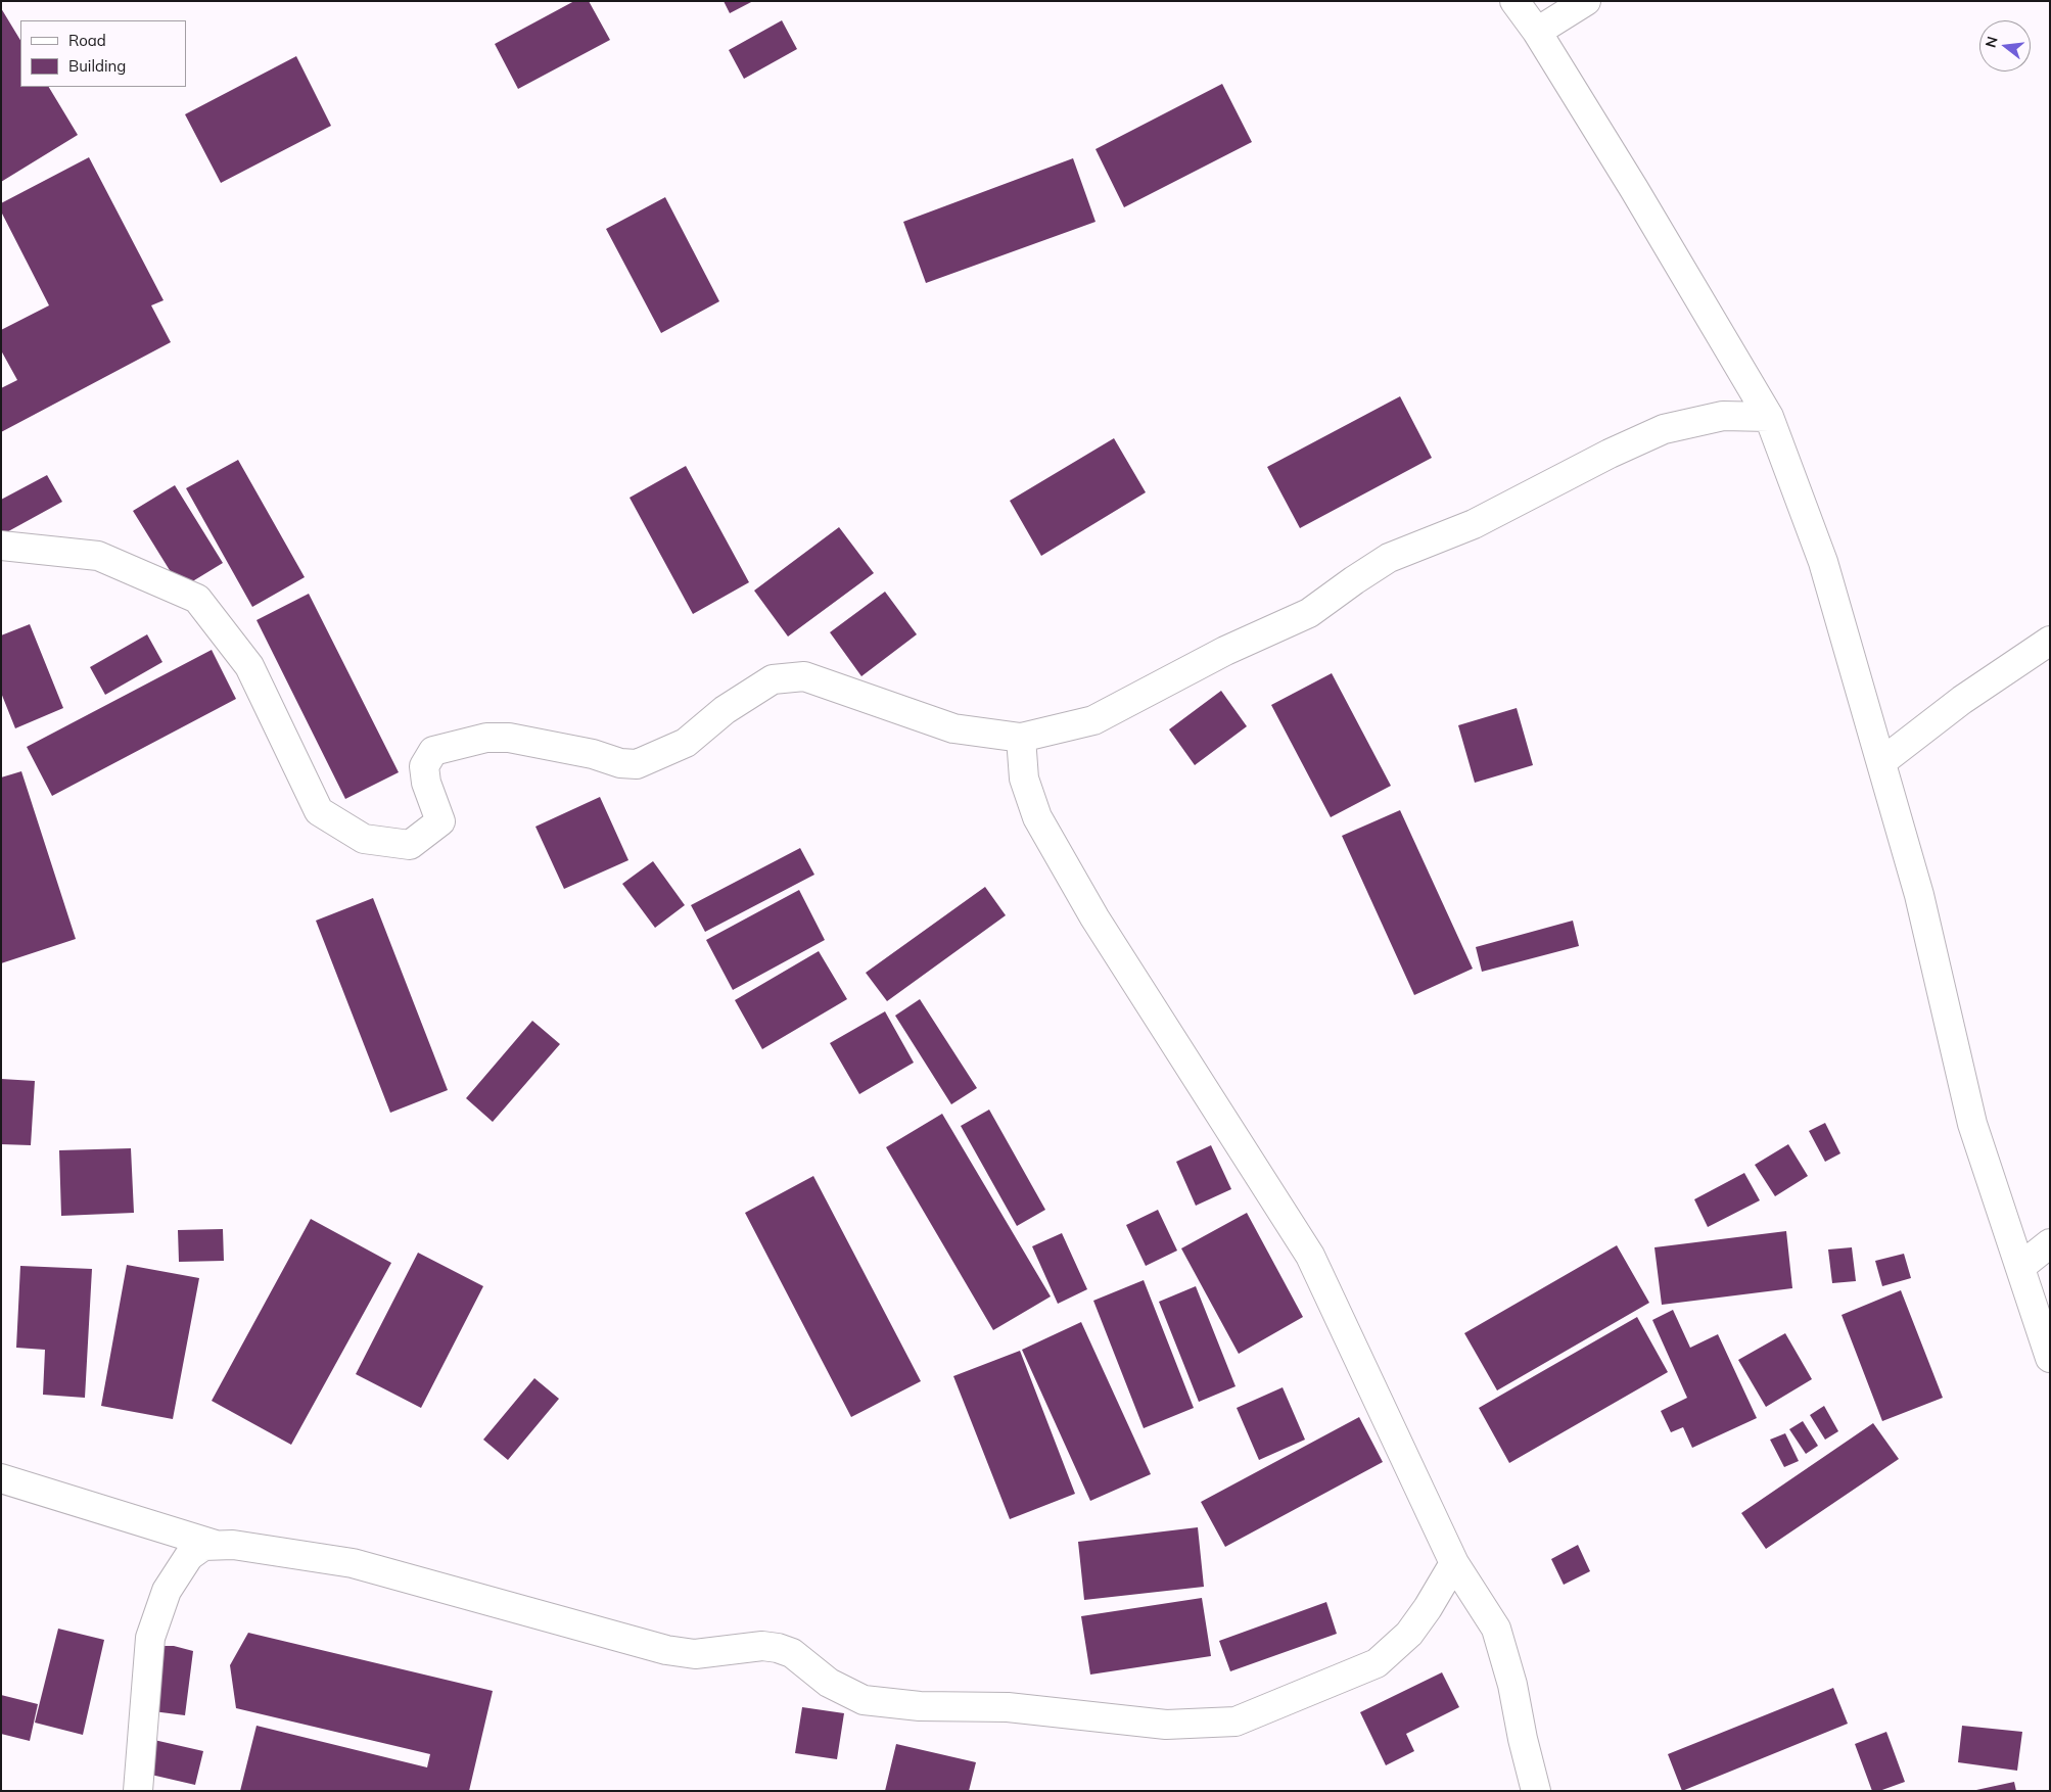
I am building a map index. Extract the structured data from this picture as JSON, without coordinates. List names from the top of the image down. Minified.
{"legend":["Road","Building"],"north":"left"}
